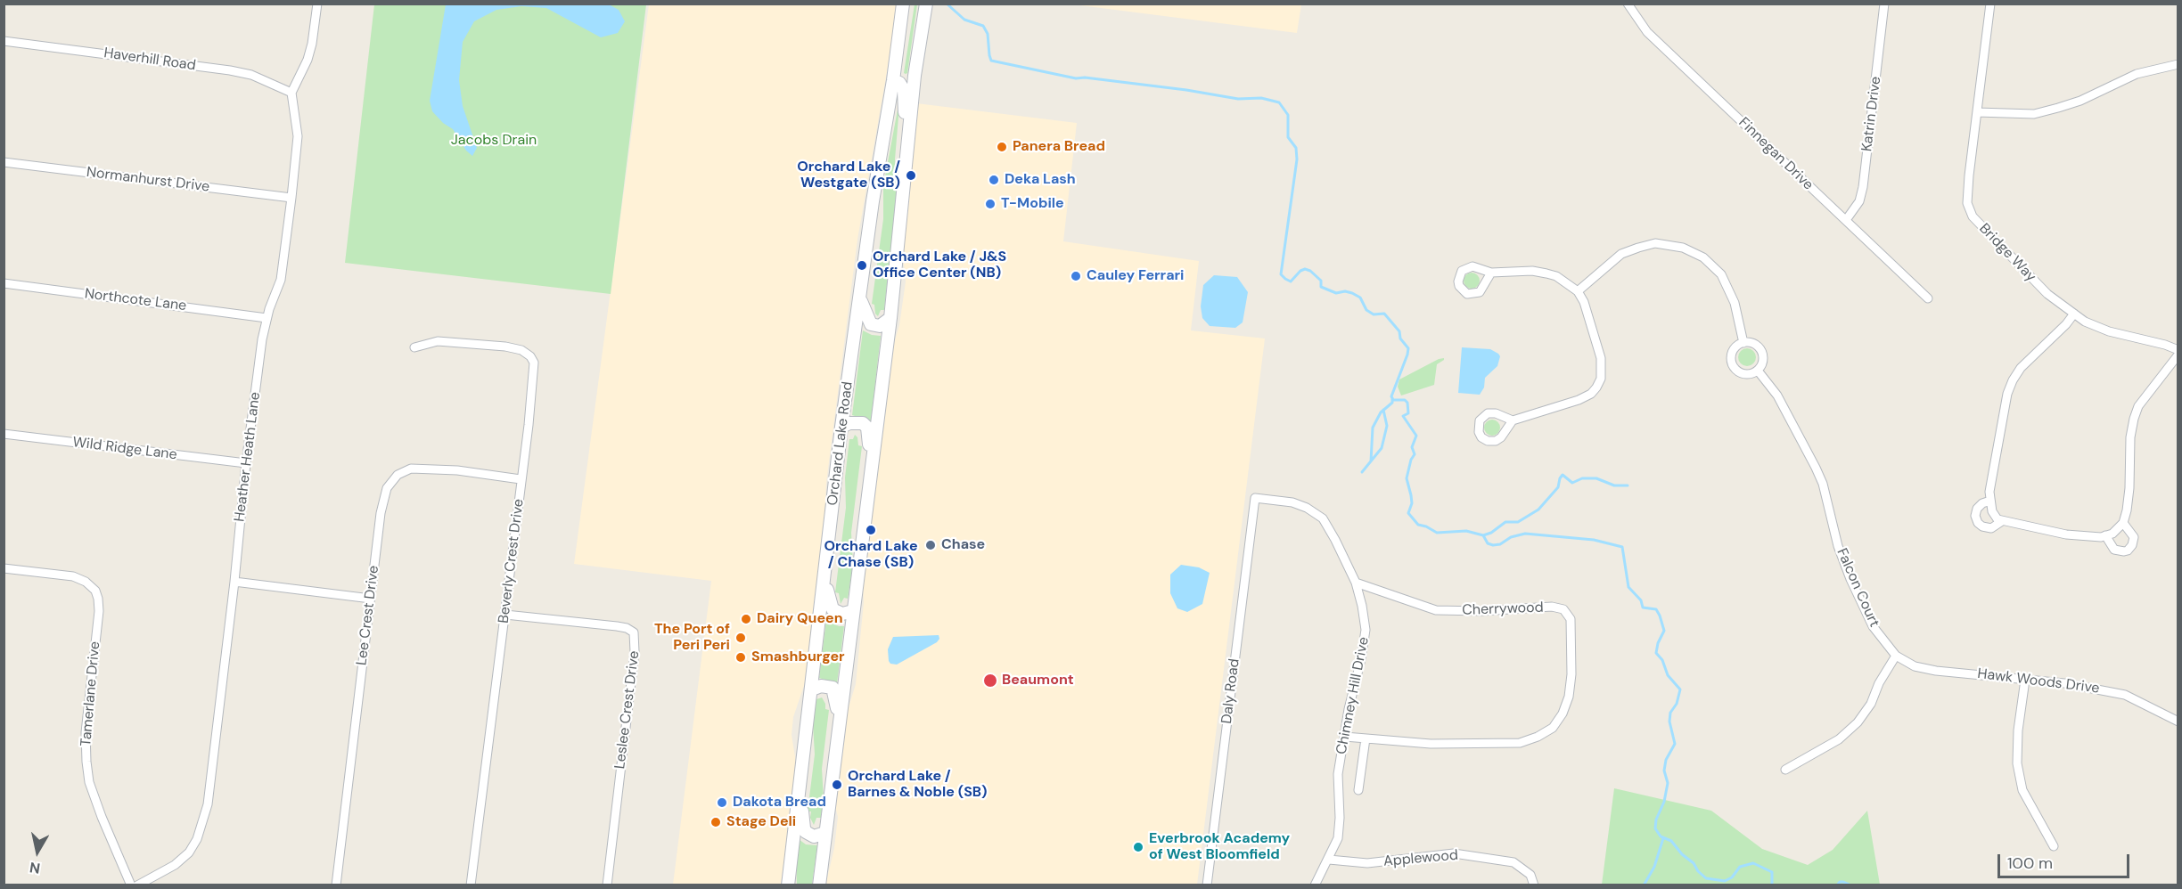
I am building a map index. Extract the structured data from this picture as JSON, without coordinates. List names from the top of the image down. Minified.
{"streets":{"main road":["Orchard Lake Road"],"street":["Haverhill Road","Katrin Drive","Finnegan Drive","Normanhurst Drive","Bridge Way","Northcote Lane","Wild Ridge Lane","Heather Heath Lane","Beverly Crest Drive","Falcon Court","Cherrywood","Lee Crest Drive","Hawk Woods Drive","Daly Road","Tamerlane Drive","Chimney Hill Drive","Leslee Crest Drive","Applewood"]},"crossings":[["Haverhill Road","Heather Heath Lane"],["Katrin Drive","Finnegan Drive"],["Normanhurst Drive","Heather Heath Lane"],["Northcote Lane","Heather Heath Lane"],["Wild Ridge Lane","Heather Heath Lane"],["Beverly Crest Drive","Lee Crest Drive"],["Beverly Crest Drive","Leslee Crest Drive"],["Falcon Court","Hawk Woods Drive"],["Cherrywood","Chimney Hill Drive"],["Daly Road","Chimney Hill Drive"],["Chimney Hill Drive","Applewood"]],"parks":["Jacobs Drain"],"places":["Panera Bread","Orchard Lake / Westgate (SB)","Deka Lash","T-Mobile","Orchard Lake / J&S Office Center (NB)","Cauley Ferrari","Orchard Lake / Chase (SB)","Chase","Dairy Queen","The Port of Peri Peri","Smashburger","Beaumont","Orchard Lake / Barnes & Noble (SB)","Dakota Bread","Stage Deli","Everbrook Academy of West Bloomfield"],"scale_bar":"100 m","north":"bottom"}
